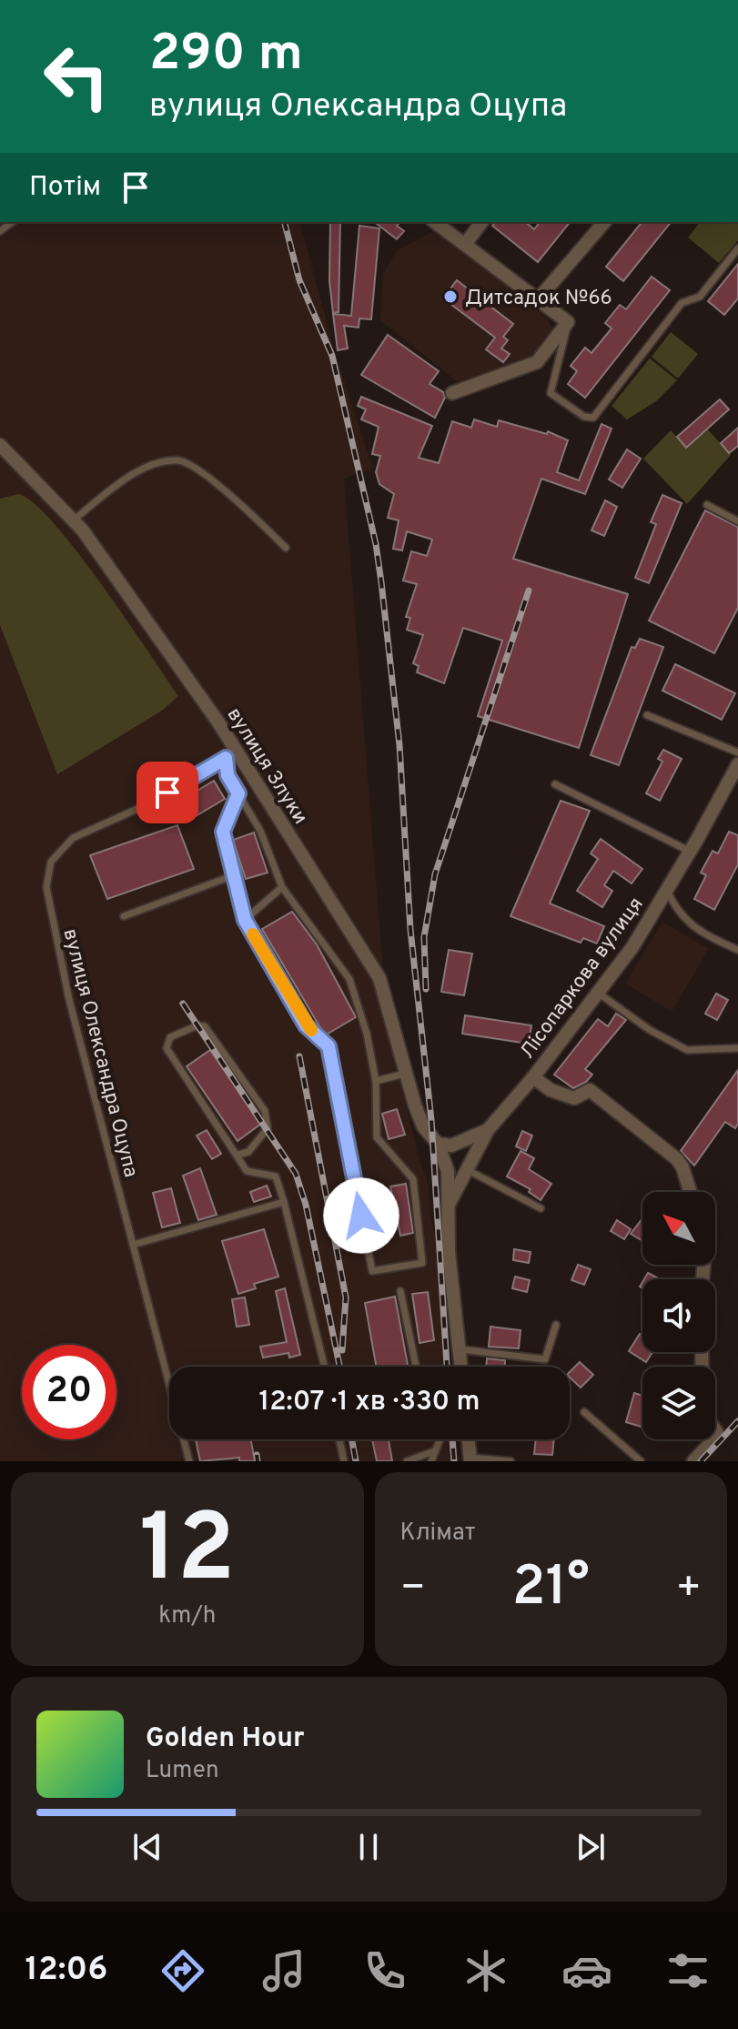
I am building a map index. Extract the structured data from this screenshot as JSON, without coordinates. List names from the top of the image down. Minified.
{"streets":{"street":["вулиця Злуки","Лісопаркова вулиця"],"lane":["вулиця Олександра Оцупа"]},"crossings":[["вулиця Злуки","Лісопаркова вулиця"],["вулиця Злуки","вулиця Олександра Оцупа"]],"places":["Дитсадок №66"],"north":"top left","page":{"turn":["290 m","вулиця Олександра Оцупа"],"then":"Потім","limit":"20","trip":"12:07 · 1 хв · 330 m","tile":[["12","km/h"],"Клімат"],"heat":["−","21°","+"],"song":["Golden Hour","Lumen"],"tabs":"12:06"}}
